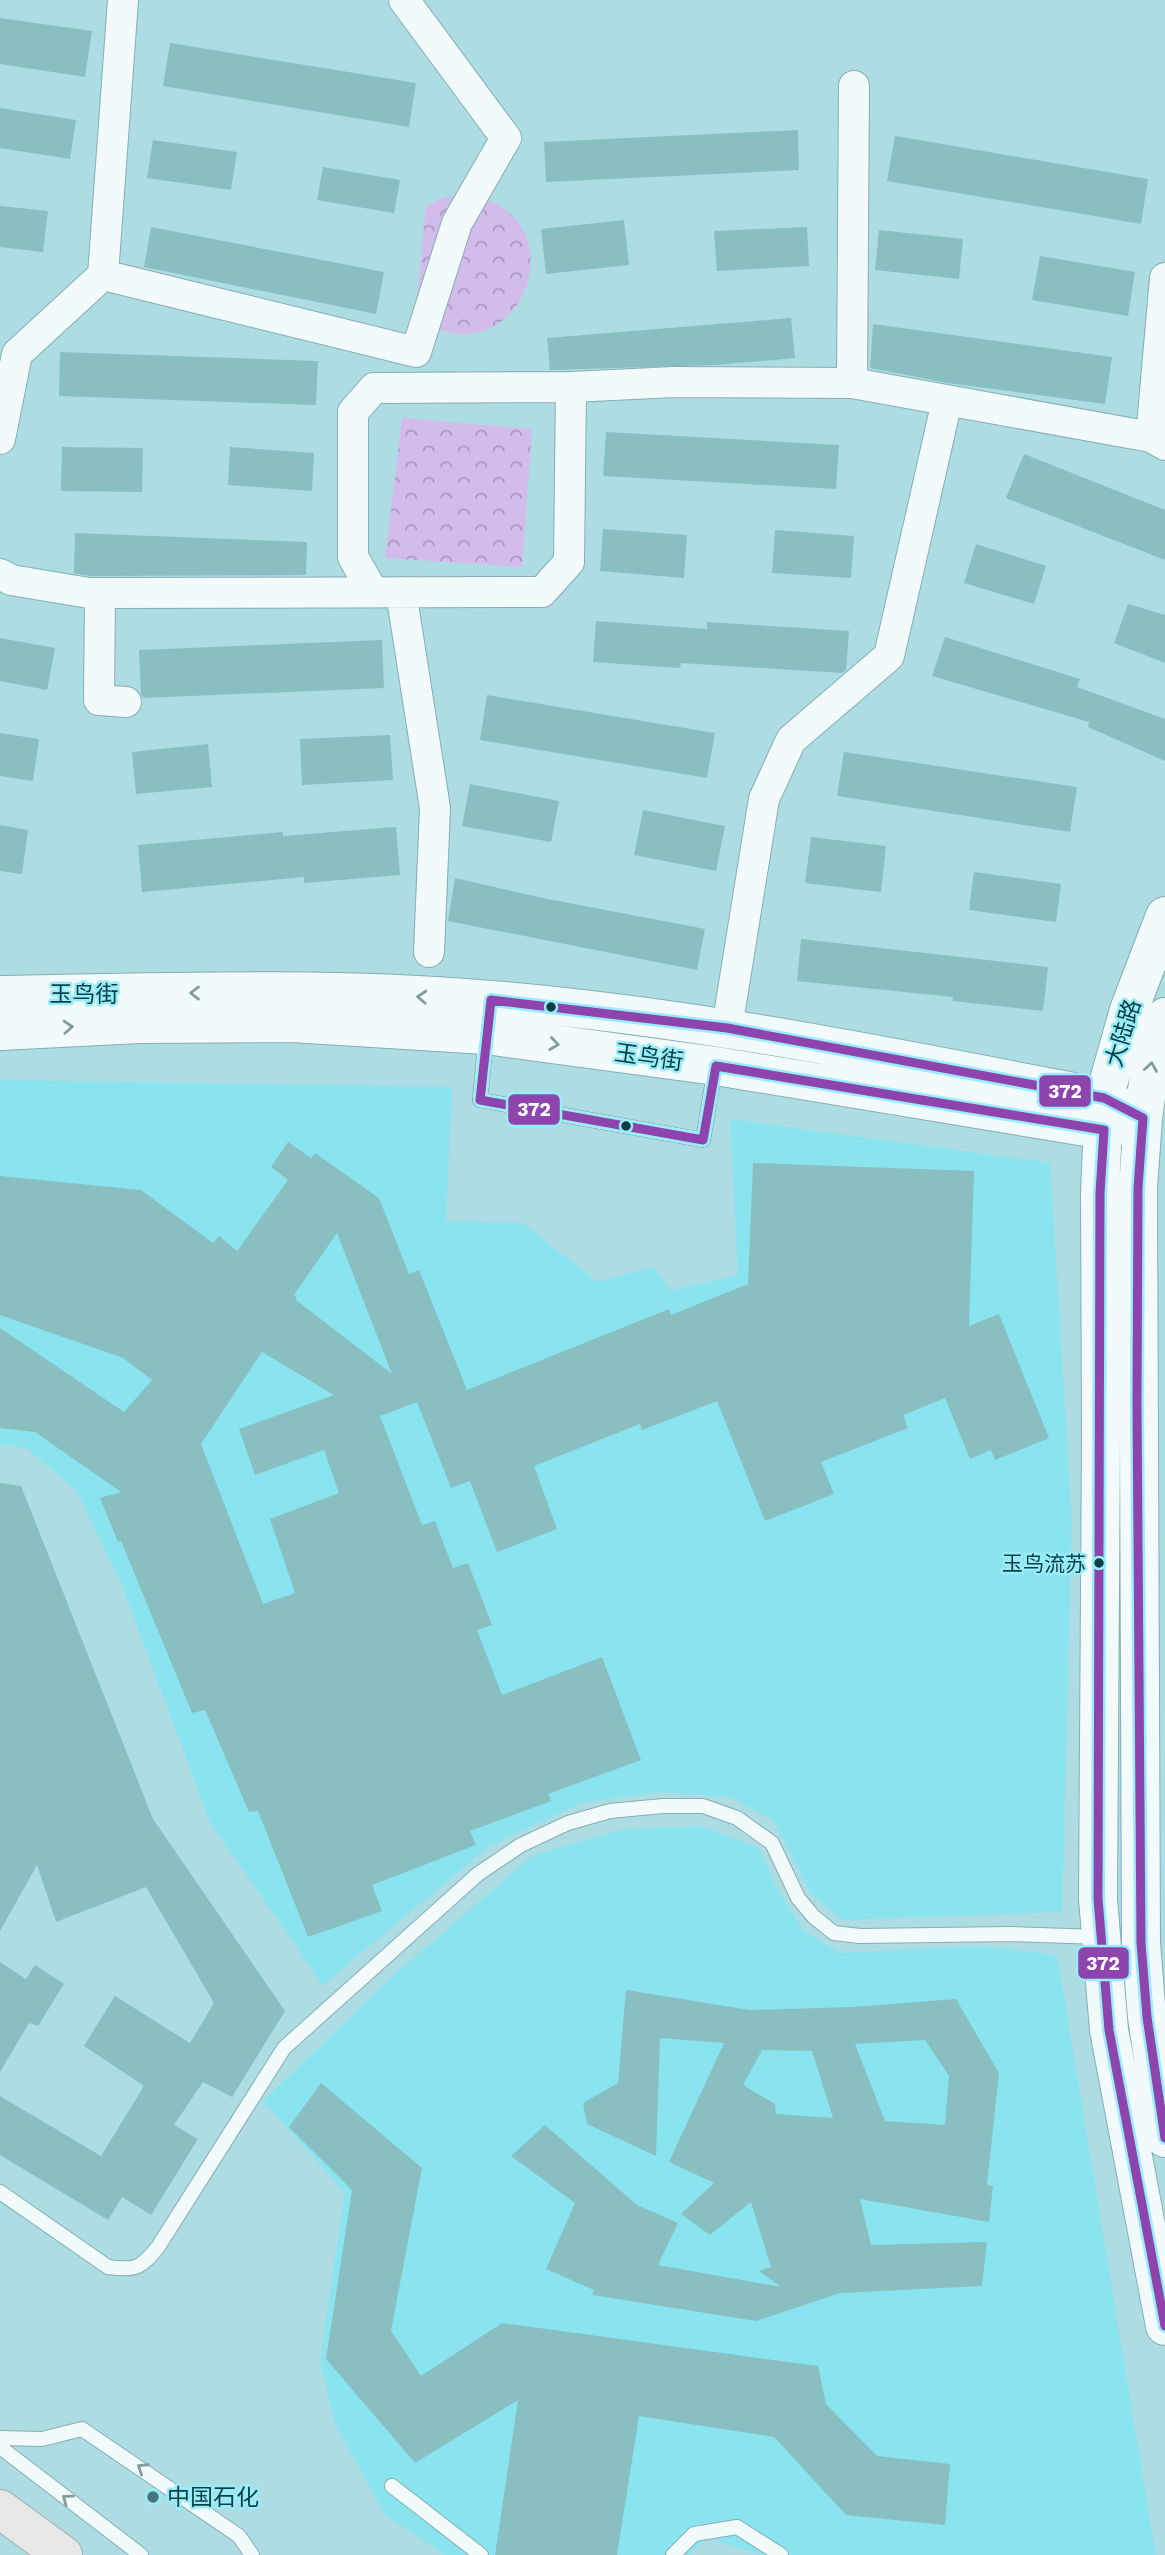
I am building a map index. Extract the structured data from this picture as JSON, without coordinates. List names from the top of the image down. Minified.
{"streets":{"main road":["玉鸟街","大陆路"]},"crossings":[["玉鸟街","大陆路"]],"places":["玉鸟流苏","中国石化"],"lines":["transit line 372"]}
